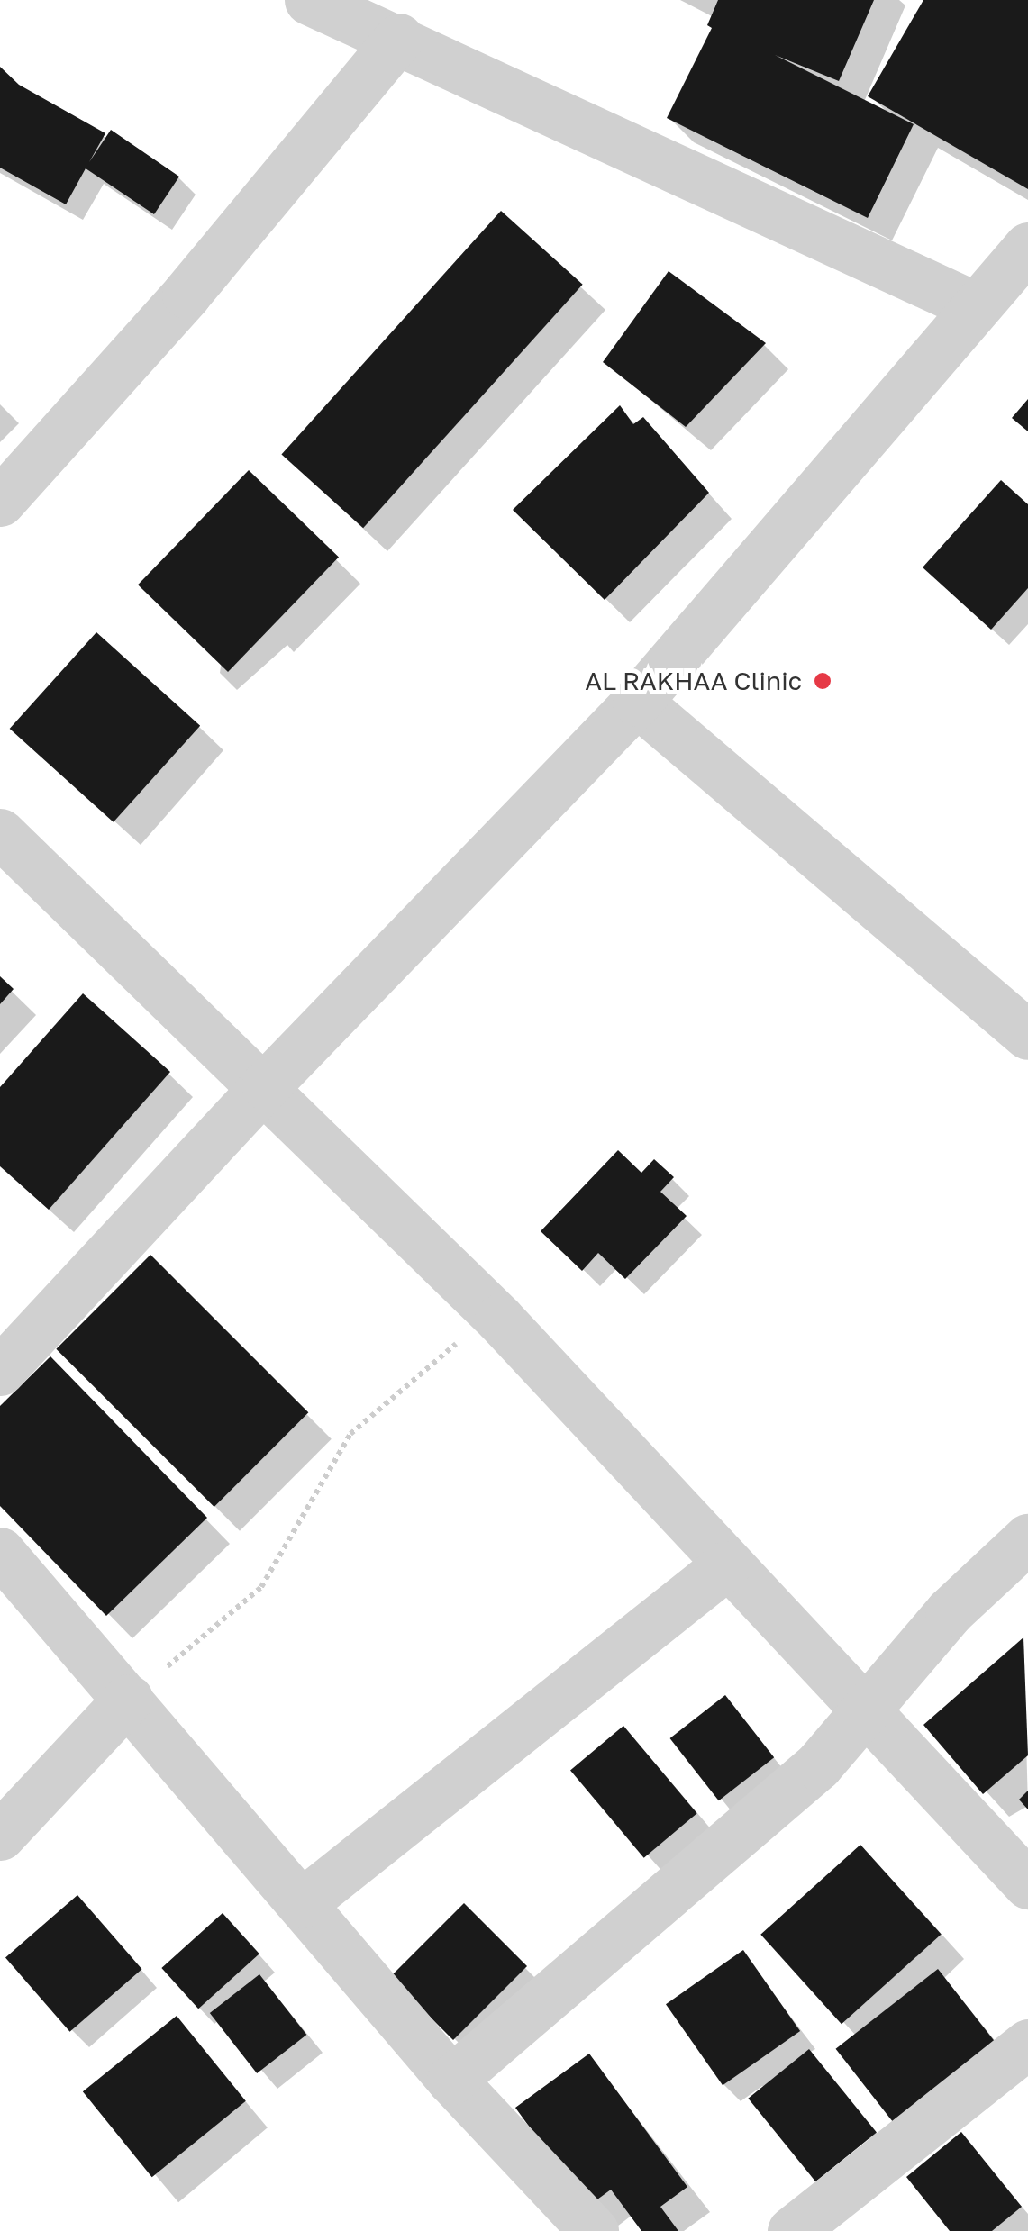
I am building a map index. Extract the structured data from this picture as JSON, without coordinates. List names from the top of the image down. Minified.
{"places":["AL RAKHAA Clinic"]}
